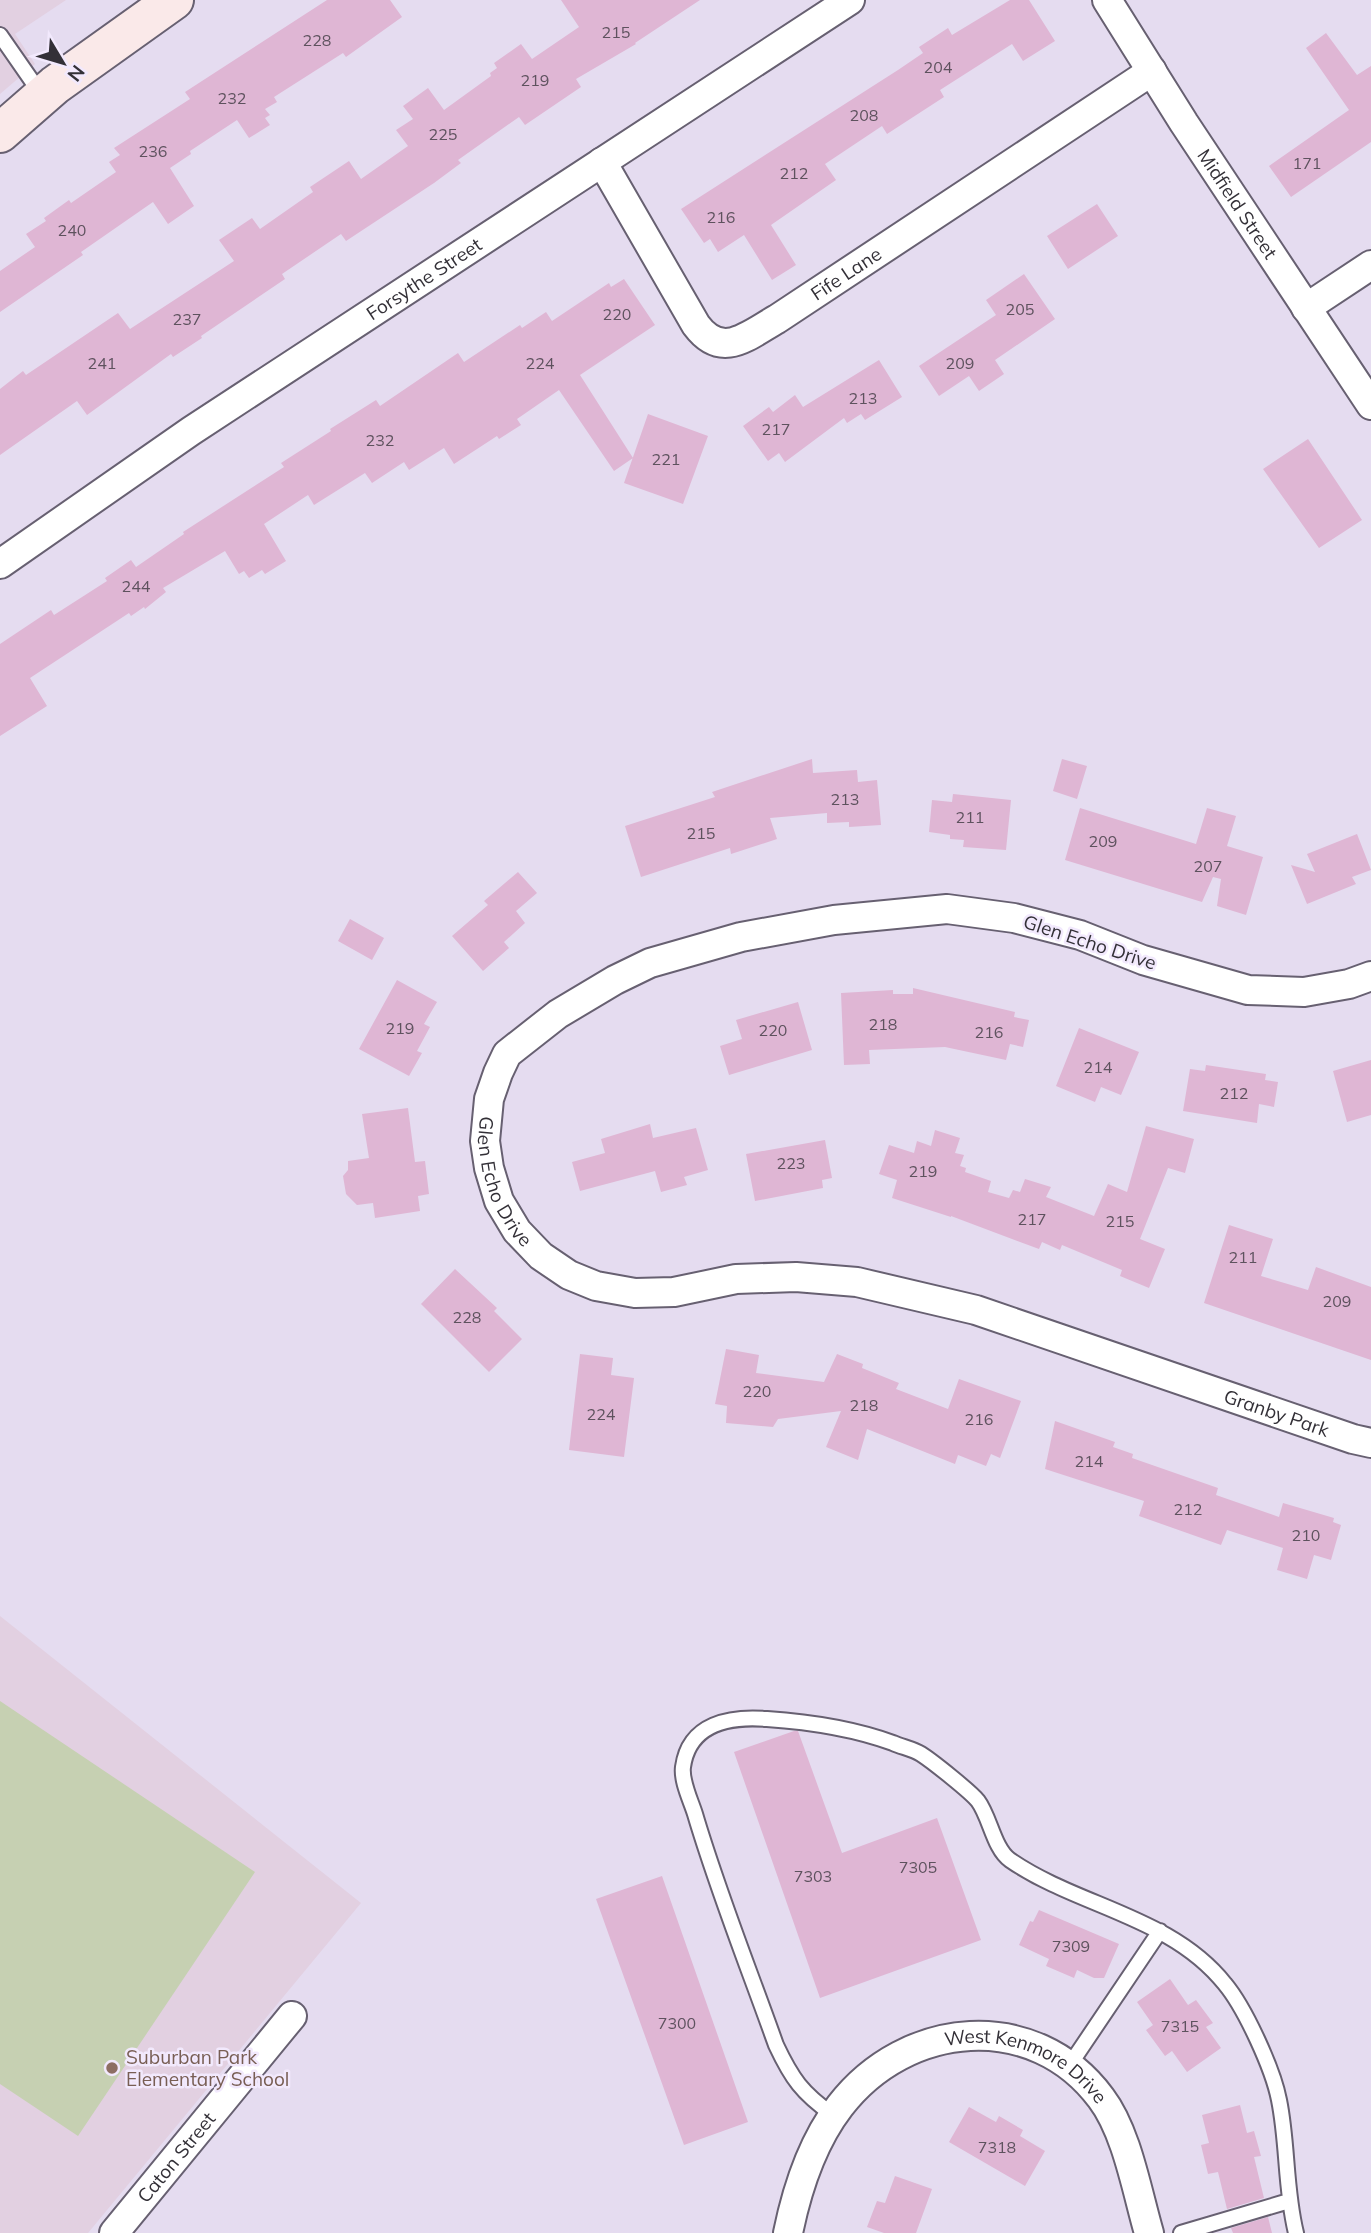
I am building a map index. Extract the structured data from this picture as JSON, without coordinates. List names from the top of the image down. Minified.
{"streets":{"street":["Midfield Street","Fife Lane","Forsythe Street","Glen Echo Drive","Granby Park","West Kenmore Drive","Caton Street"]},"crossings":[["Midfield Street","Fife Lane"],["Fife Lane","Forsythe Street"],["Glen Echo Drive","Granby Park"]],"places":["Suburban Park Elementary School"],"house_numbers":["215","228","204","219","232","208","225","236","171","212","216","240","205","220","237","241","224","209","213","217","232","221","244","213","211","215","209","207","218","219","220","216","214","212","223","219","217","215","211","209","228","220","218","224","216","214","212","210","7305","7303","7309","7300","7315","7318"],"north":"bottom right"}
